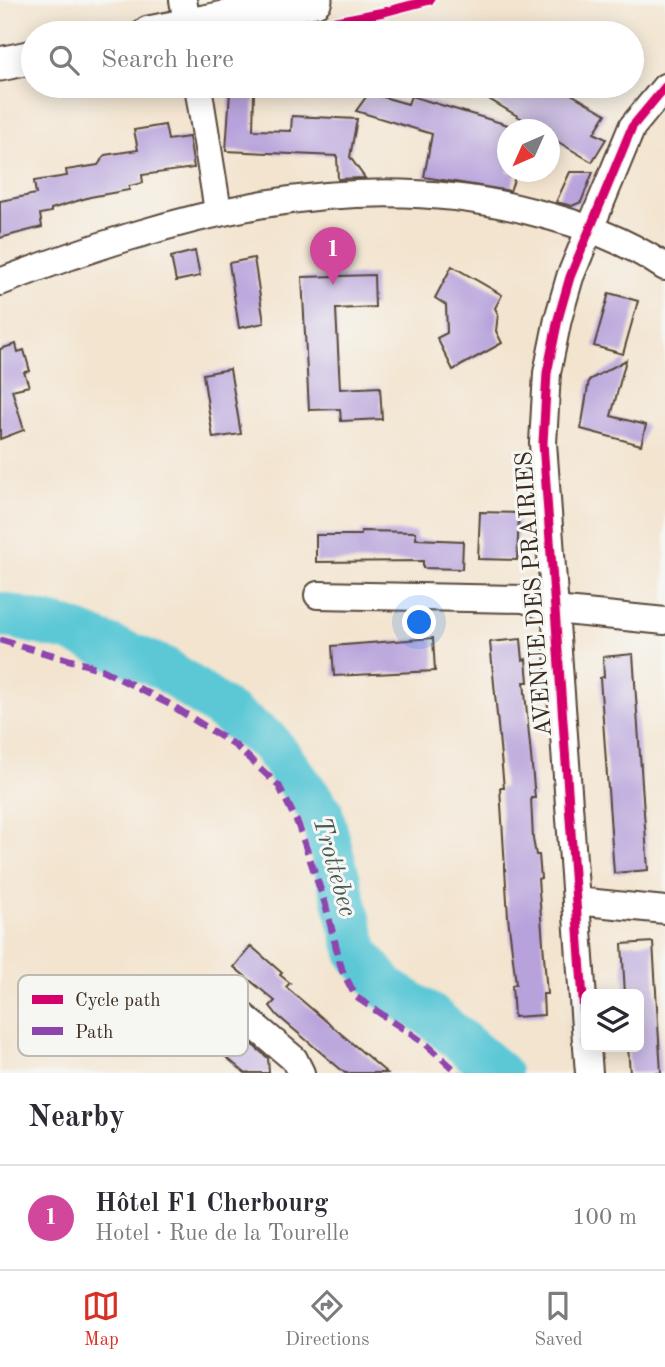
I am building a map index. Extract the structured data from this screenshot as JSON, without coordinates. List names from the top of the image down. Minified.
{"streets":{"street":["AVENUE DES PRAIRIES"]},"water":["Trottebec"],"legend":["Cycle path","Path"],"north":"bottom left","page":{"search":"Search here","pins":"1","heading":"Nearby","list":[{"mark":"1","name":"Hôtel F1 Cherbourg","note":"Hotel · Rue de la Tourelle","value":"100 m"}],"nav":["Map","Directions","Saved"]}}
